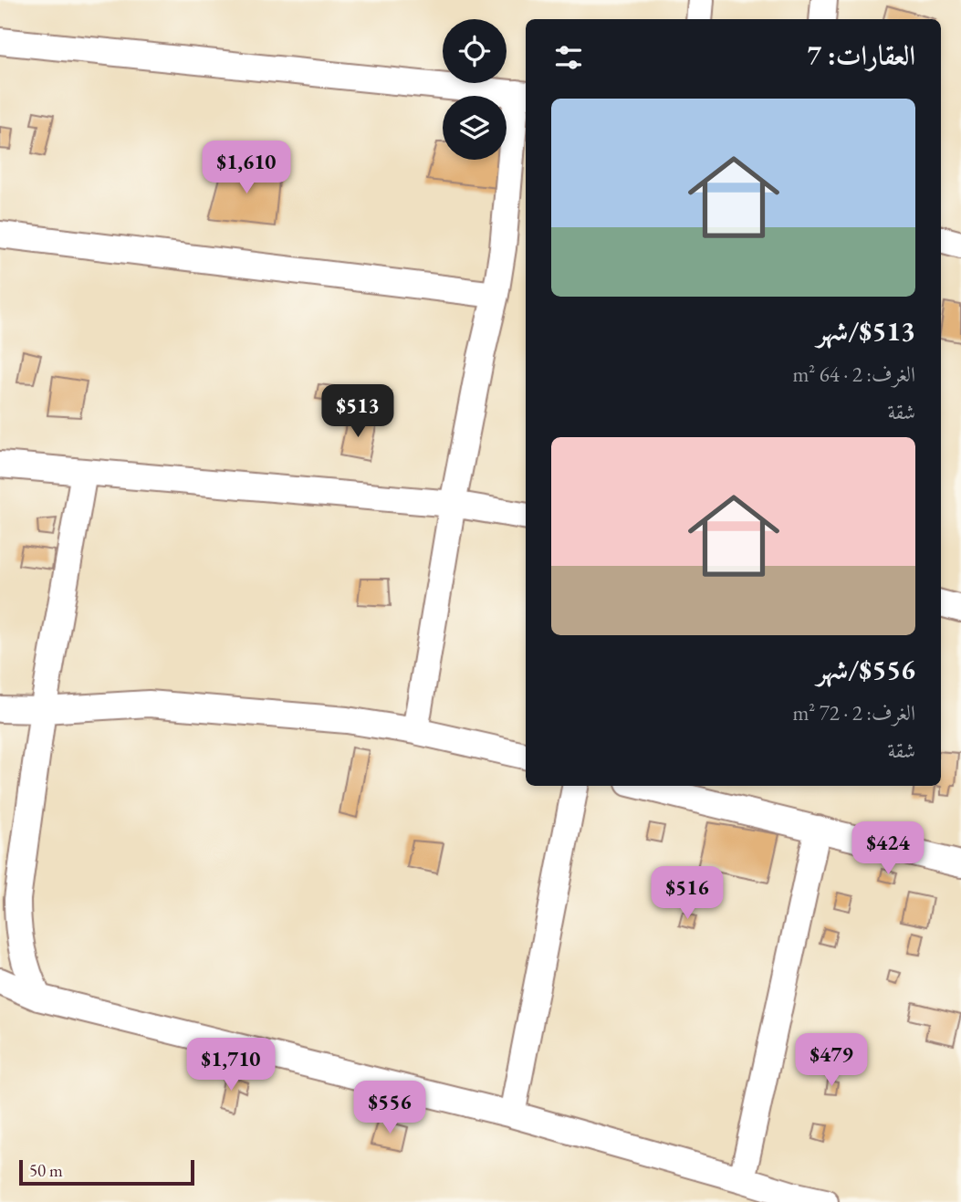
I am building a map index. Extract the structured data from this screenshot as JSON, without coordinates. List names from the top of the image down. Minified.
{"scale_bar":"50 m","page":{"heading":"العقارات: 7","list":[{"name":"$513/شهر","note":"الغرف: 2 · 64 m² · شقة"},{"name":"$556/شهر","note":"الغرف: 2 · 72 m² · شقة"}],"price":["$1,610","$513","$424","$516","$479","$1,710","$556"],"scale":"50 m"}}
